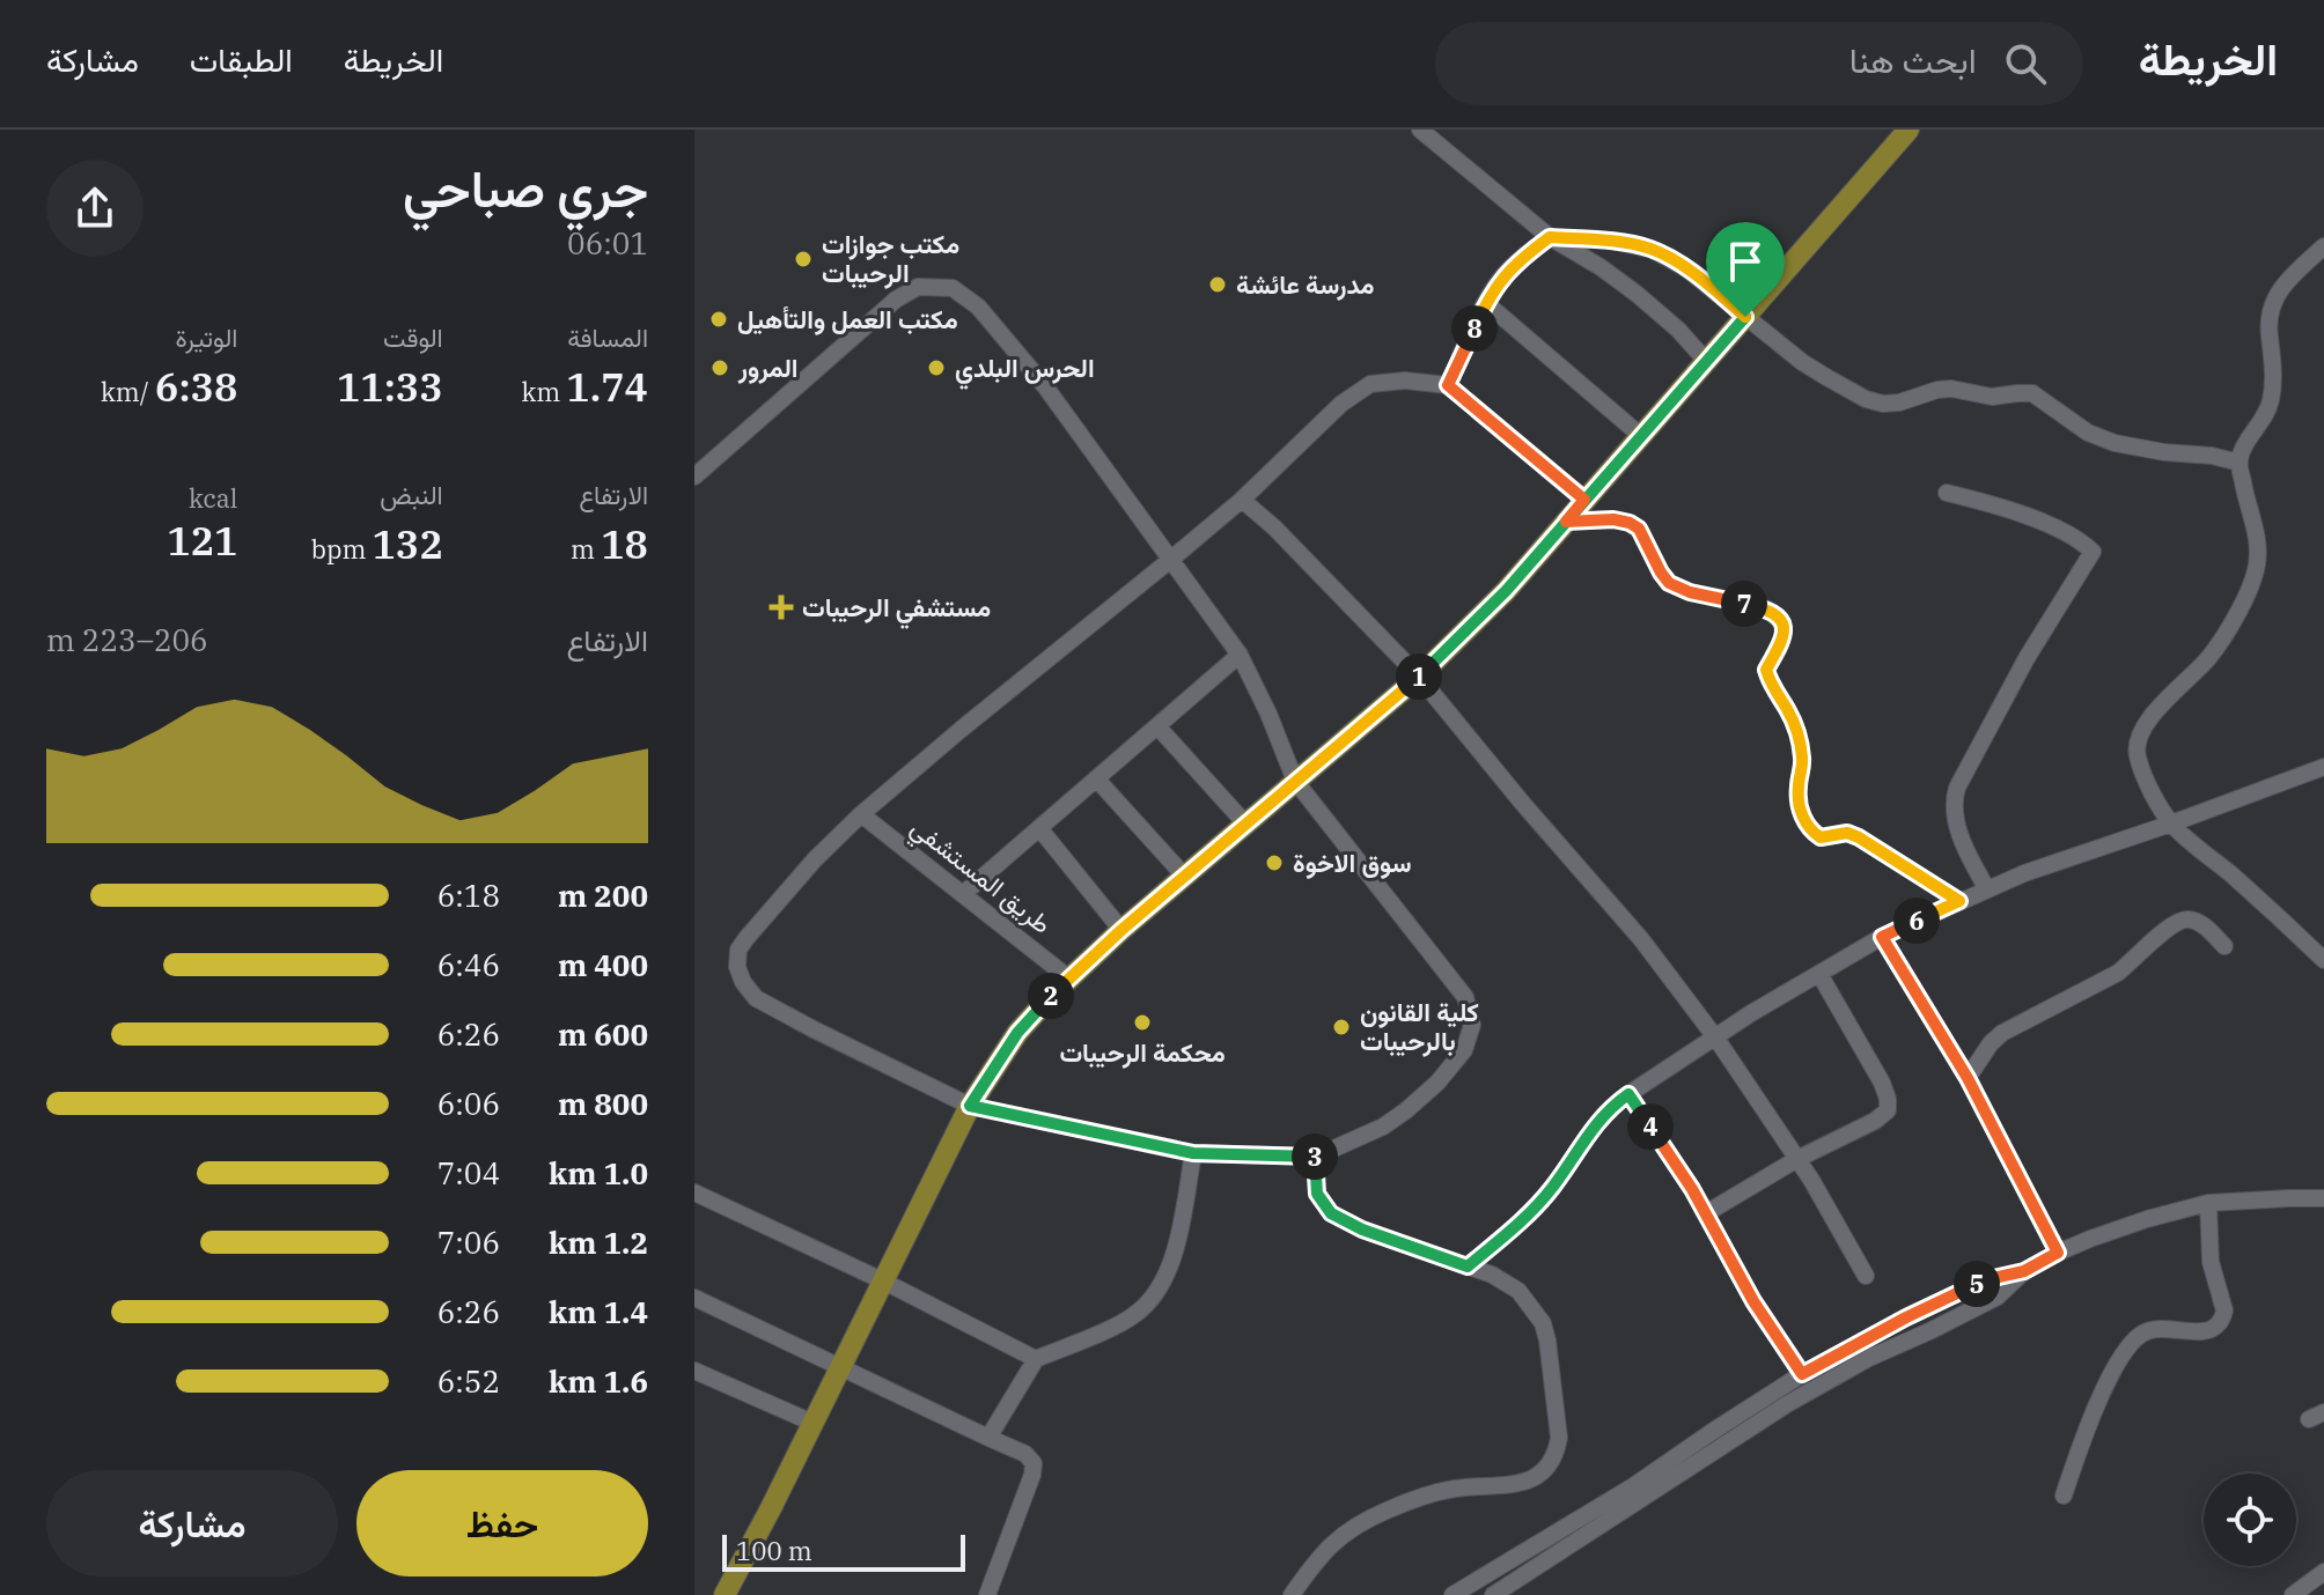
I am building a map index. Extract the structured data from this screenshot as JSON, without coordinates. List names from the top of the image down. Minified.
{"streets":{"street":["طريق المستشفي"]},"places":{"other":["مكتب جوازات الرحيبات","مدرسة عائشة","مكتب العمل والتأهيل","المرور","الحرس البلدي","سوق الاخوة","محكمة الرحيبات","كلية القانون بالرحيبات"],"health":["مستشفي الرحيبات"]},"scale_bar":"100 m","page":{"header":"الخريطة","search":"ابحث هنا","nav":["الخريطة","الطبقات","مشاركة"],"heading":["جري صباحي","06:01"],"stats":[["المسافة","1.74 km"],["الوقت","11:33"],["الوتيرة","6:38 /km"],["الارتفاع","18 m"],["النبض","132 bpm"],["kcal","121"]],"pins":["8","7","1","6","2","4","3","5"],"chart":["الارتفاع","206–223 m"],"list":[{"name":"200 m","note":"6:18"},{"name":"400 m","note":"6:46"},{"name":"600 m","note":"6:26"},{"name":"800 m","note":"6:06"},{"name":"1.0 km","note":"7:04"},{"name":"1.2 km","note":"7:06"},{"name":"1.4 km","note":"6:26"},{"name":"1.6 km","note":"6:52"}],"buttons":["حفظ","مشاركة"],"scale":"100 m"}}
